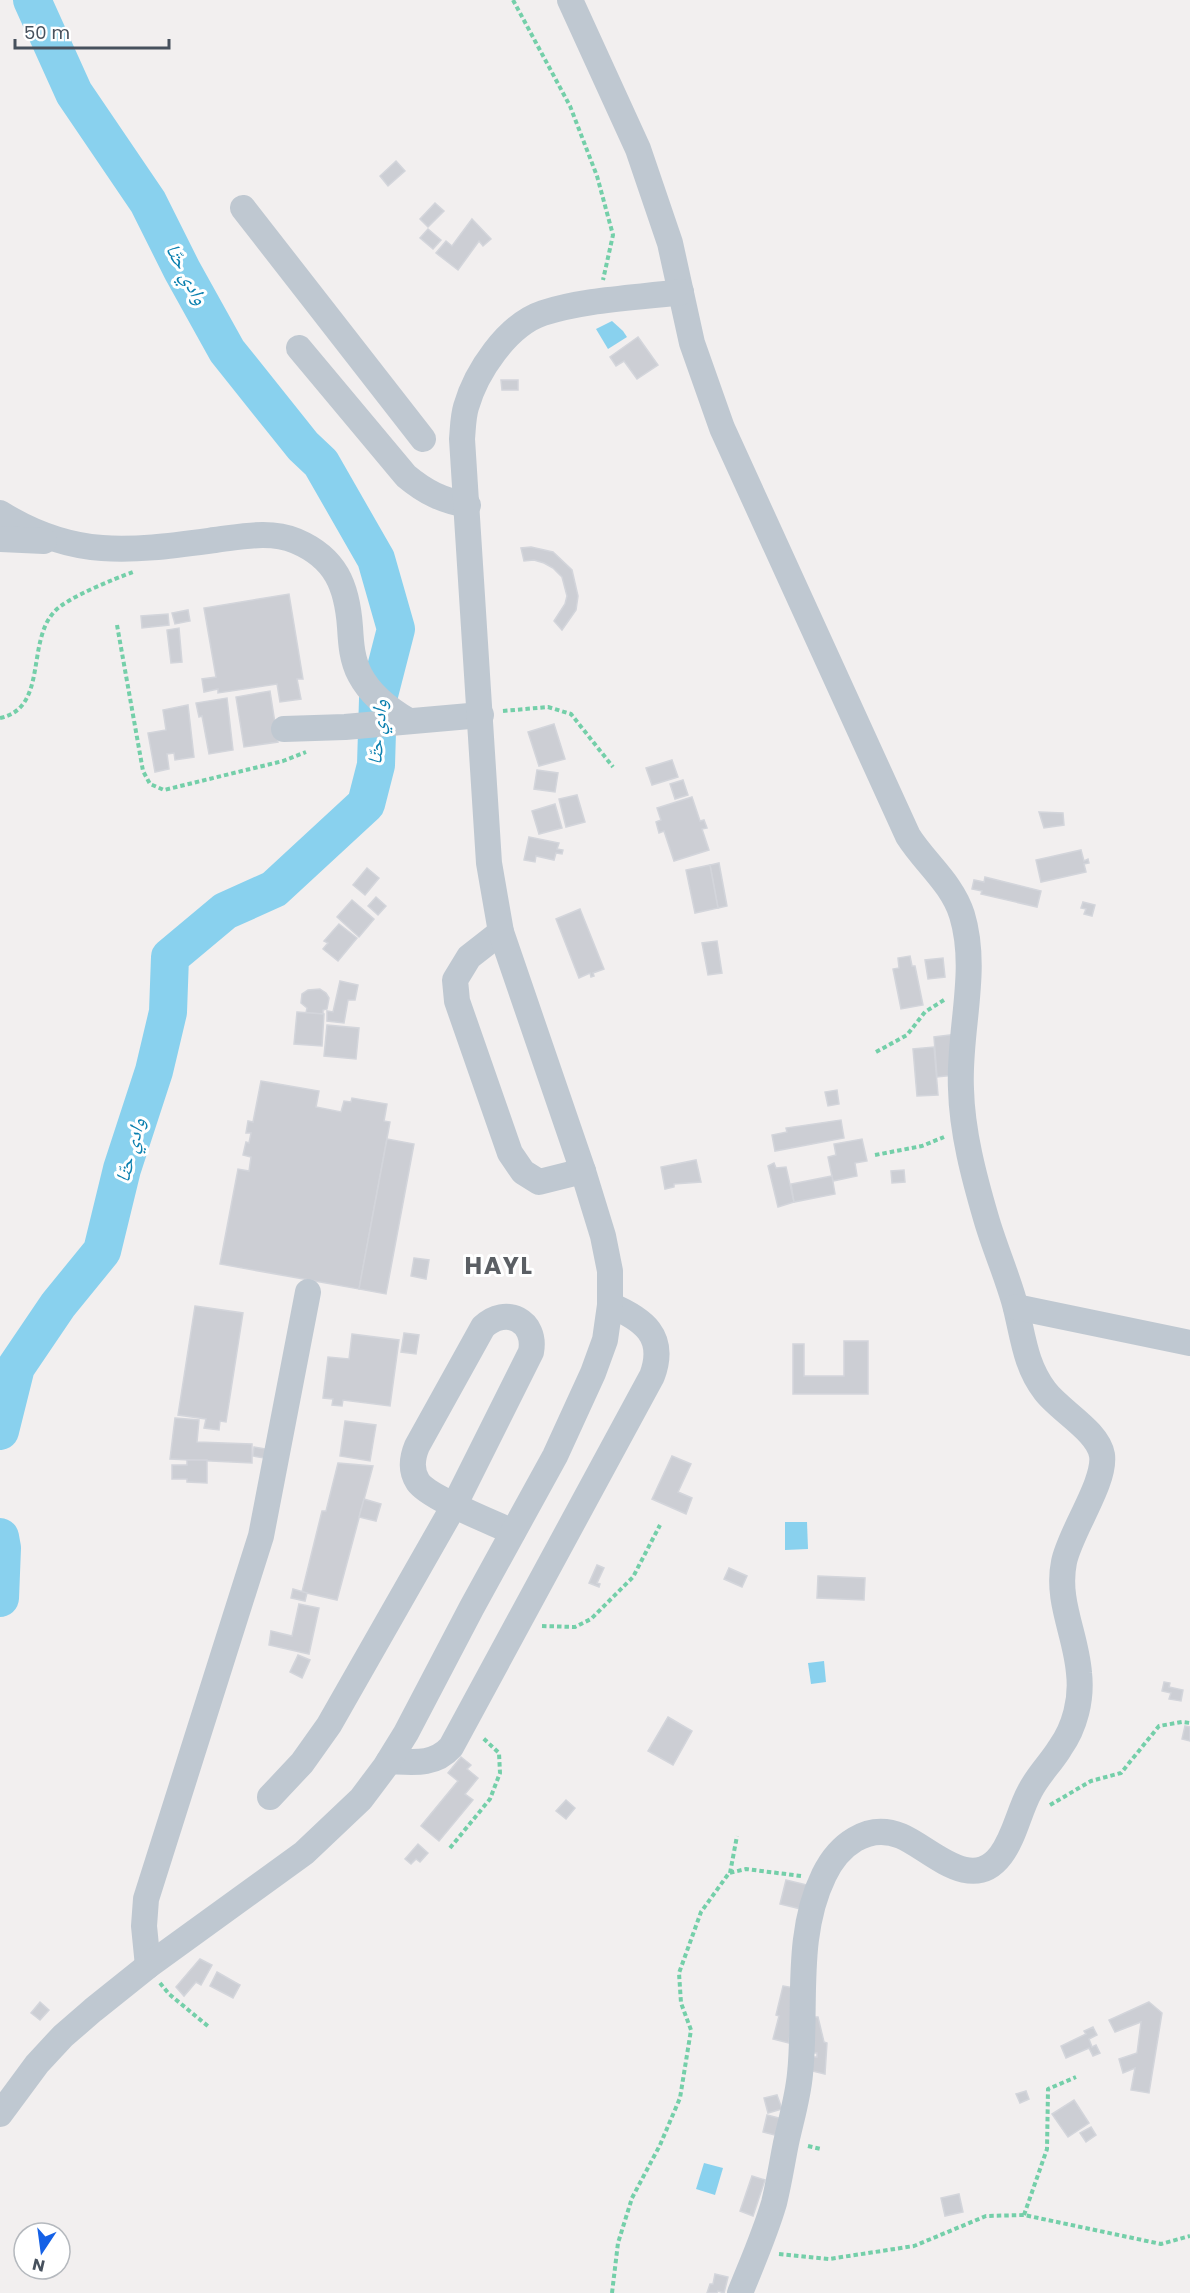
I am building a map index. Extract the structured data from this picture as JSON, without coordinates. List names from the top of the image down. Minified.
{"districts":["HAYL"],"water":["وادي حتّا"],"scale_bar":"50 m","north":"bottom"}
